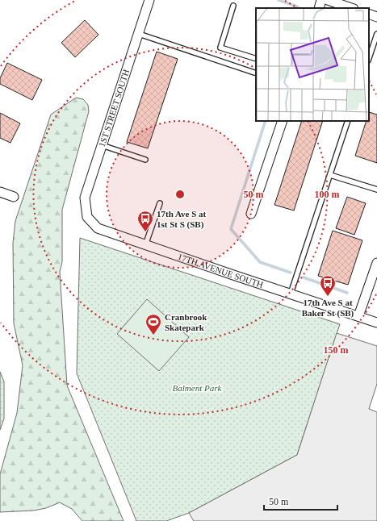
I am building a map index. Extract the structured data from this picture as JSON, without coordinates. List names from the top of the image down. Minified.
{"streets":{"street":["1ST STREET SOUTH","17TH AVENUE SOUTH"]},"crossings":[["1ST STREET SOUTH","17TH AVENUE SOUTH"]],"parks":["Balment Park"],"places":{"bus stop":["17th Ave S at 1st St S (SB)","17th Ave S at Baker St (SB)"],"sports":["Cranbrook Skatepark"]},"scale_bar":"50 m","rings":["50 m","100 m","150 m"]}
